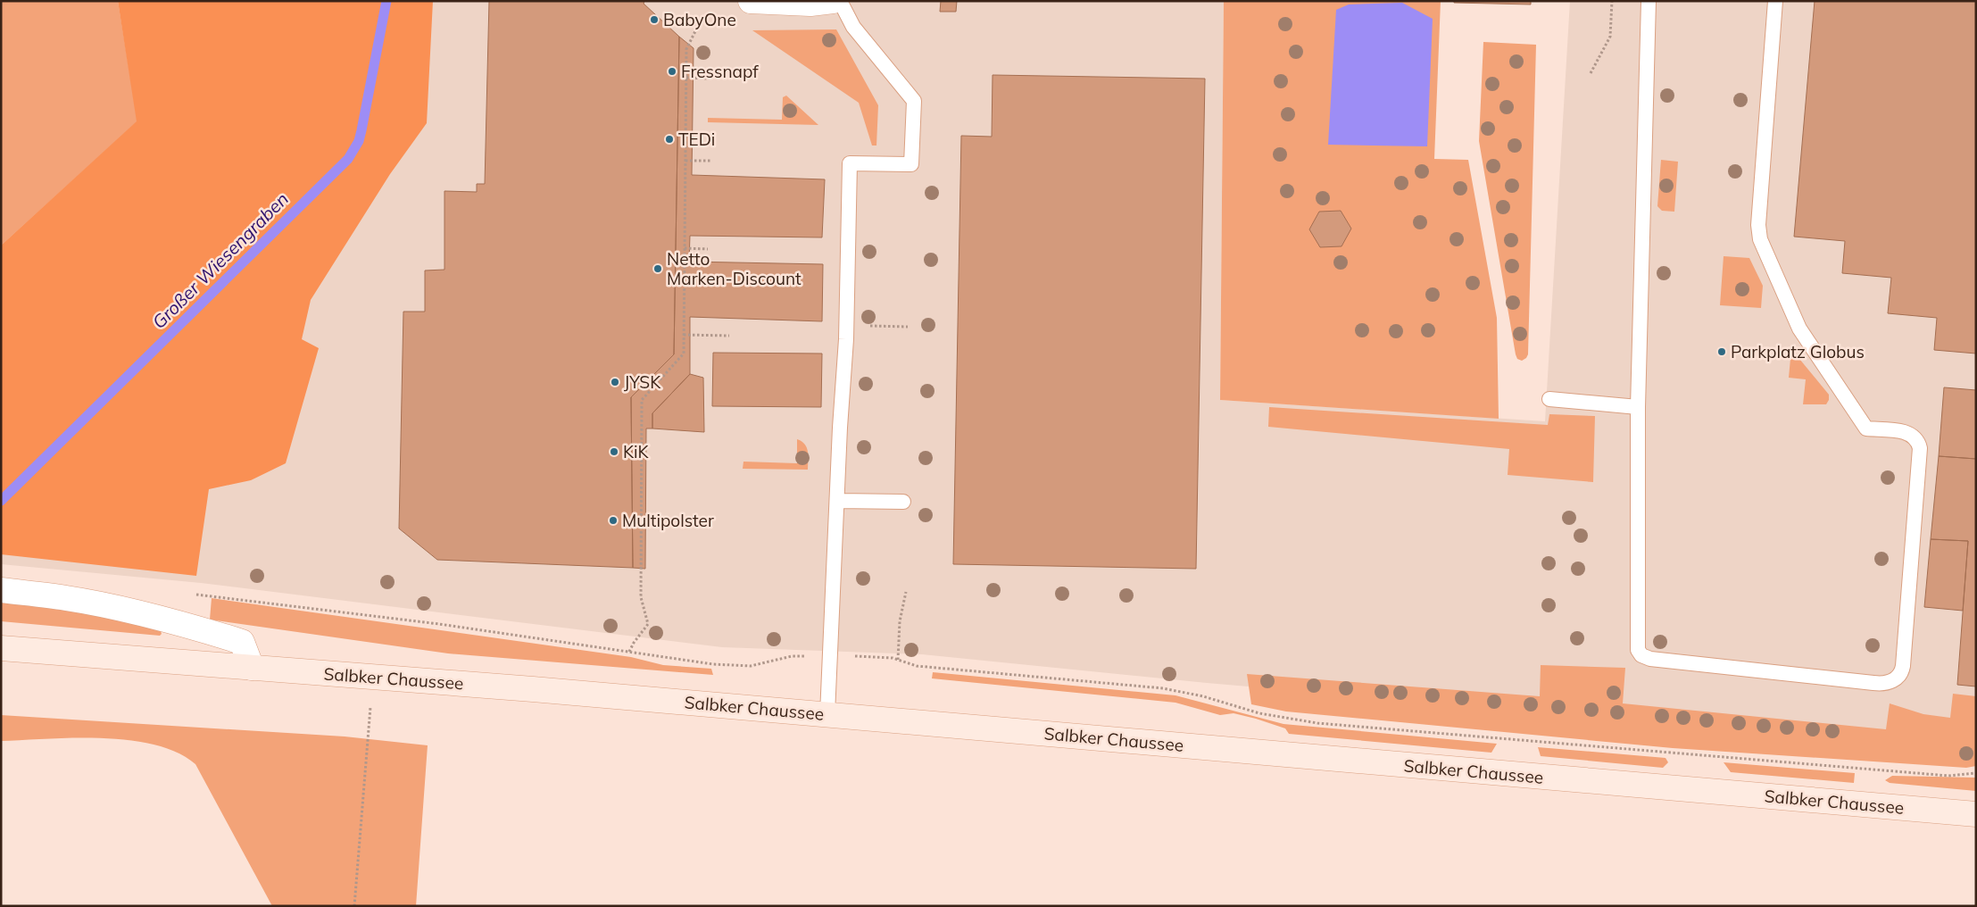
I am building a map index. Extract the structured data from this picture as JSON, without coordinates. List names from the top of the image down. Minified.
{"streets":{"main road":["Salbker Chaussee"]},"water":["Großer Wiesengraben"],"places":["BabyOne","Fressnapf","TEDi","Netto Marken-Discount","Parkplatz Globus","JYSK","KiK","Multipolster"]}
